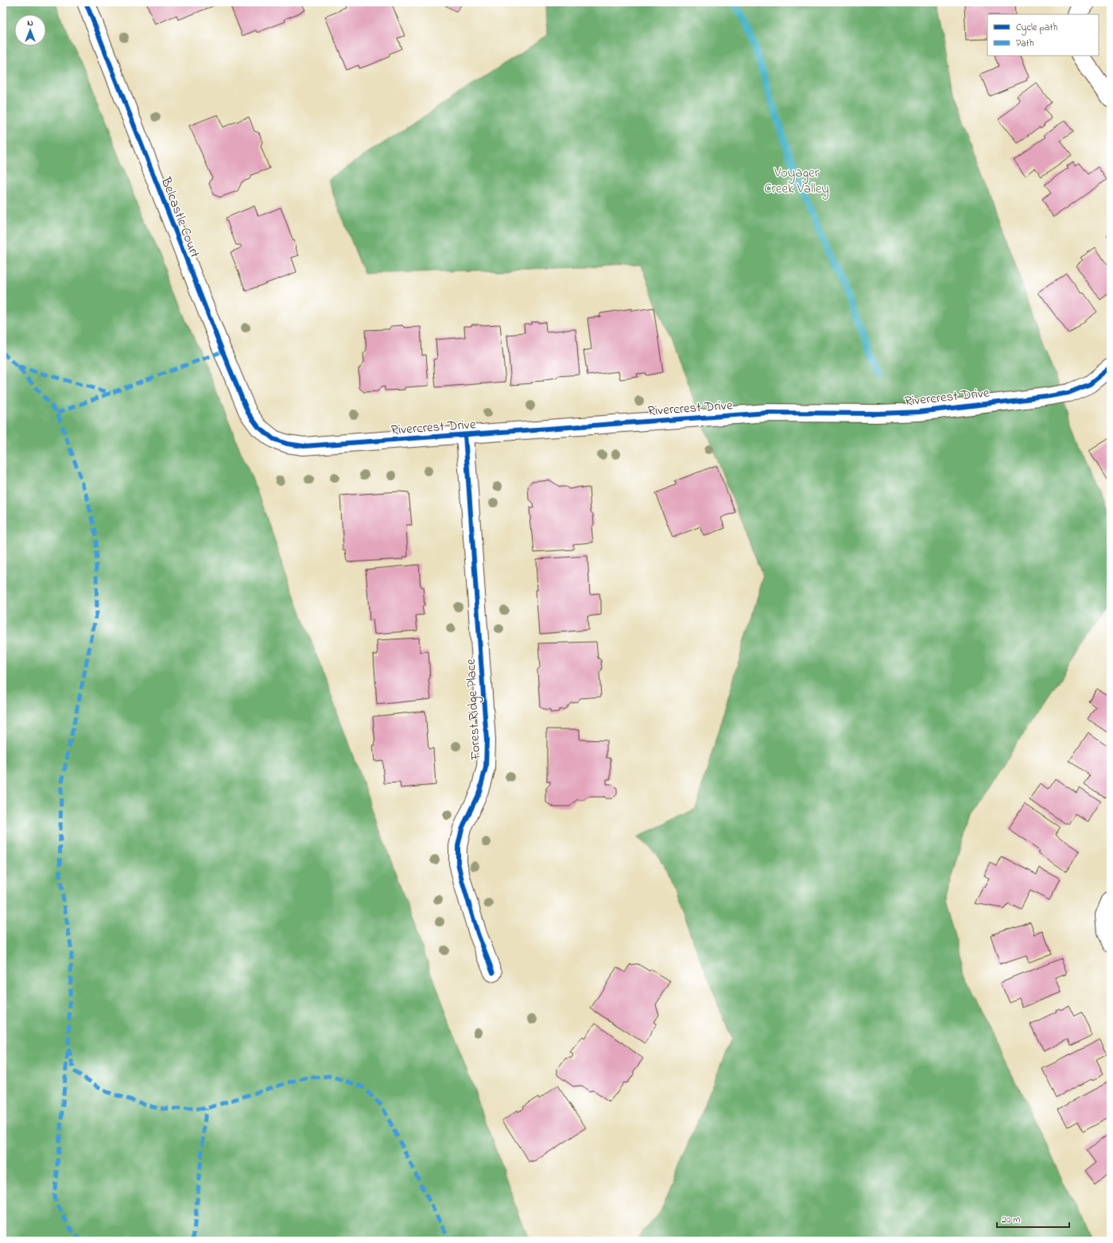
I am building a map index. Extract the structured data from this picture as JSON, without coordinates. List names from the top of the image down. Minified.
{"streets":{"street":["Belcastle Court","Rivercrest Drive","Forest Ridge Place"]},"crossings":[["Belcastle Court","Rivercrest Drive"],["Rivercrest Drive","Forest Ridge Place"]],"parks":["Voyager Creek Valley"],"legend":["Cycle path","Path"],"scale_bar":"20 m","north":"top"}
